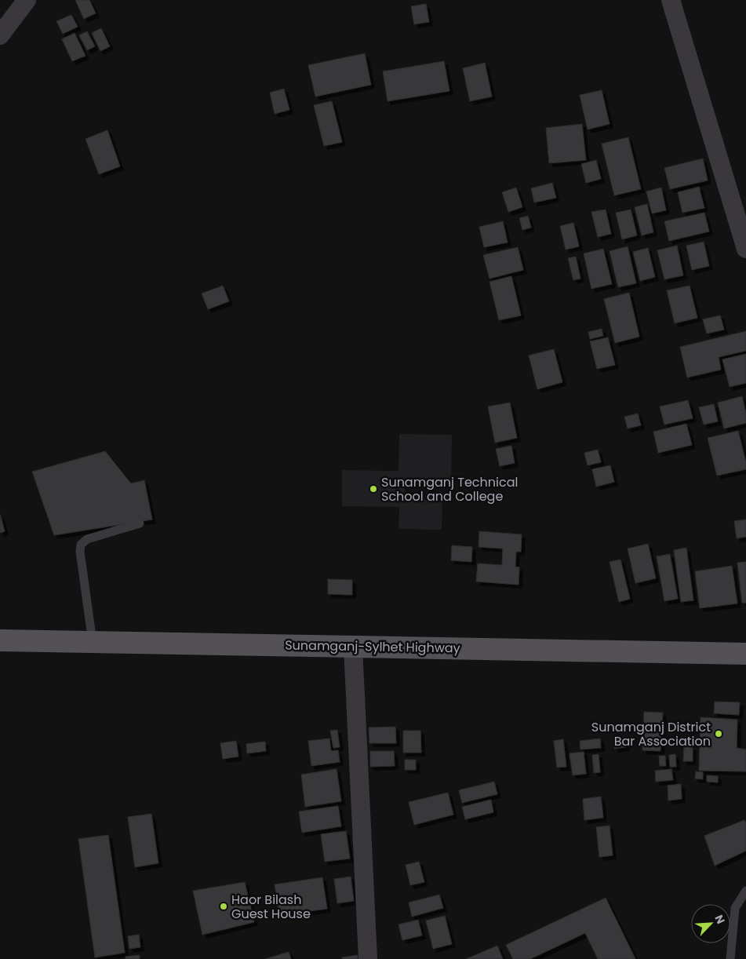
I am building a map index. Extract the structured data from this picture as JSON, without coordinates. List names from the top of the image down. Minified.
{"streets":{"main road":["Sunamganj-Sylhet Highway"]},"places":["Sunamganj Technical School and College","Sunamganj District Bar Association","Haor Bilash Guest House"],"north":"top right"}
